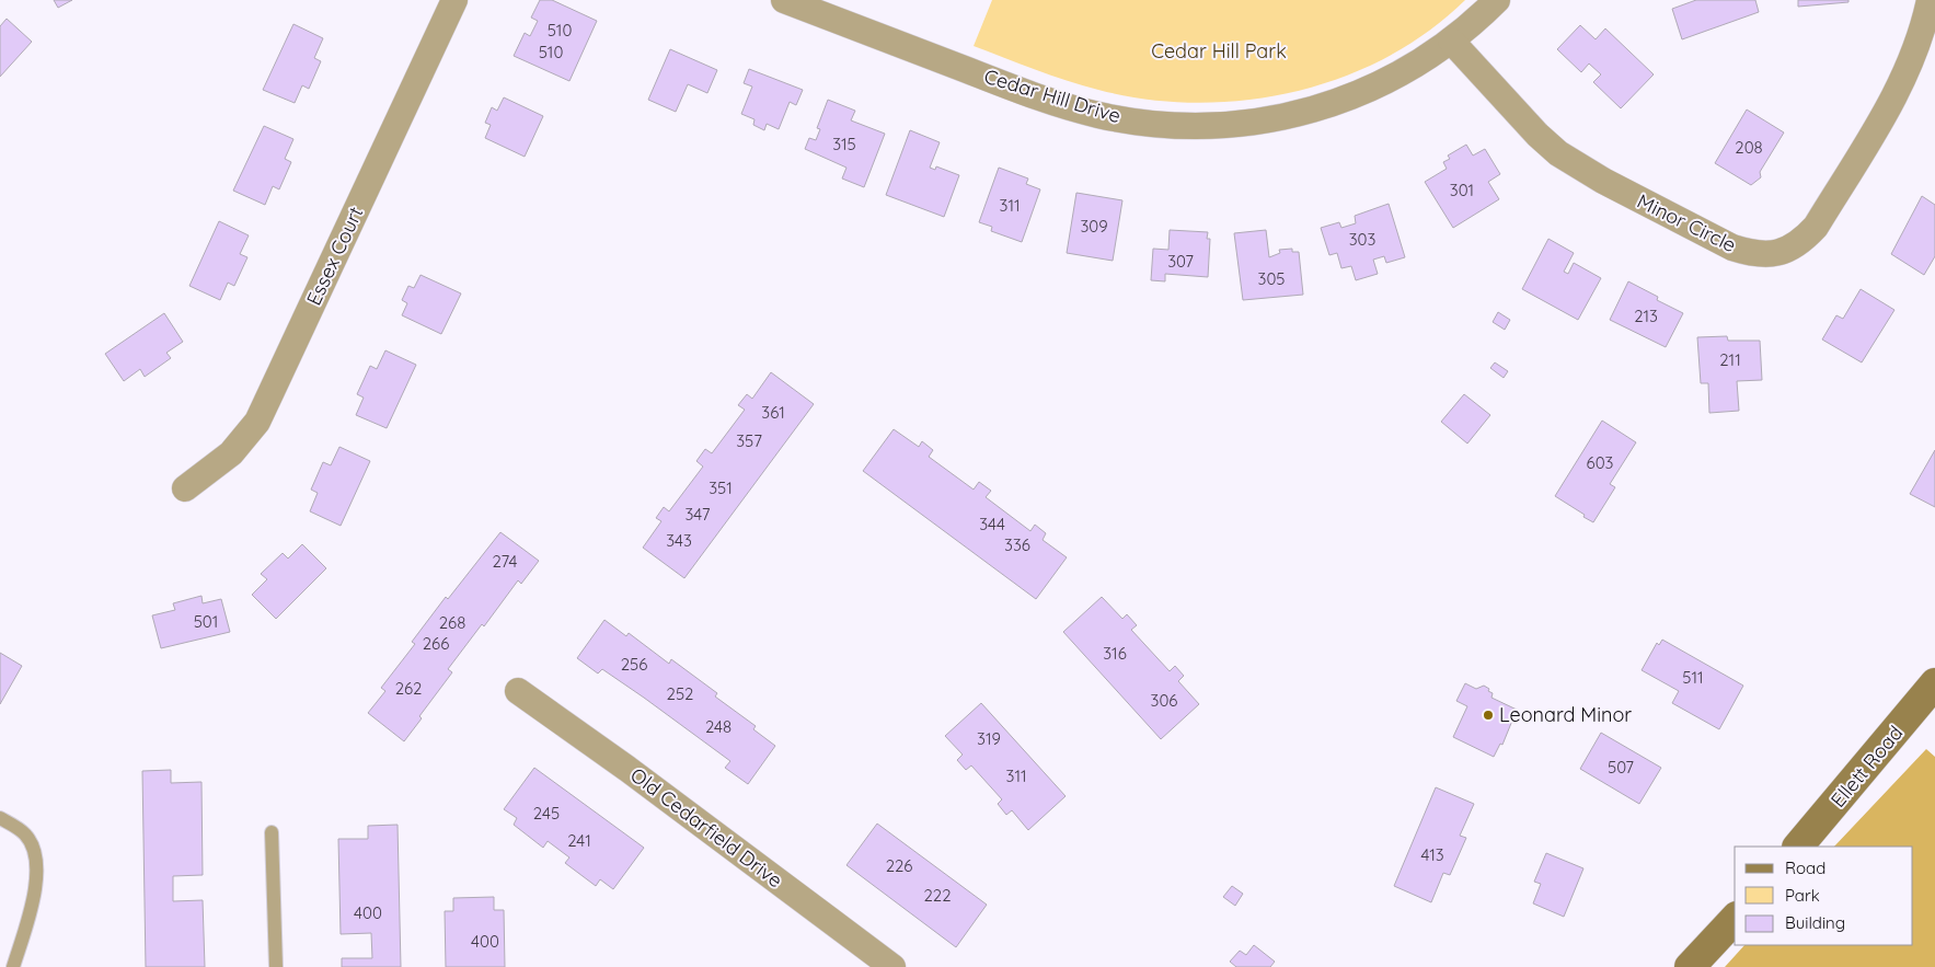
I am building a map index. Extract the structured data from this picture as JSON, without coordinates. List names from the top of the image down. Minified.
{"streets":{"street":["Cedar Hill Drive","Minor Circle","Essex Court","Ellett Road","Old Cedarfield Drive"]},"crossings":[["Cedar Hill Drive","Minor Circle"]],"parks":["Cedar Hill Park"],"places":["Leonard Minor"],"house_numbers":["510","510","315","208","301","311","309","303","307","305","213","211","361","357","603","351","347","344","343","336","274","501","268","266","316","256","511","262","252","306","248","319","507","311","245","241","413","226","222","400","400"],"legend":["Road","Park","Building"]}
